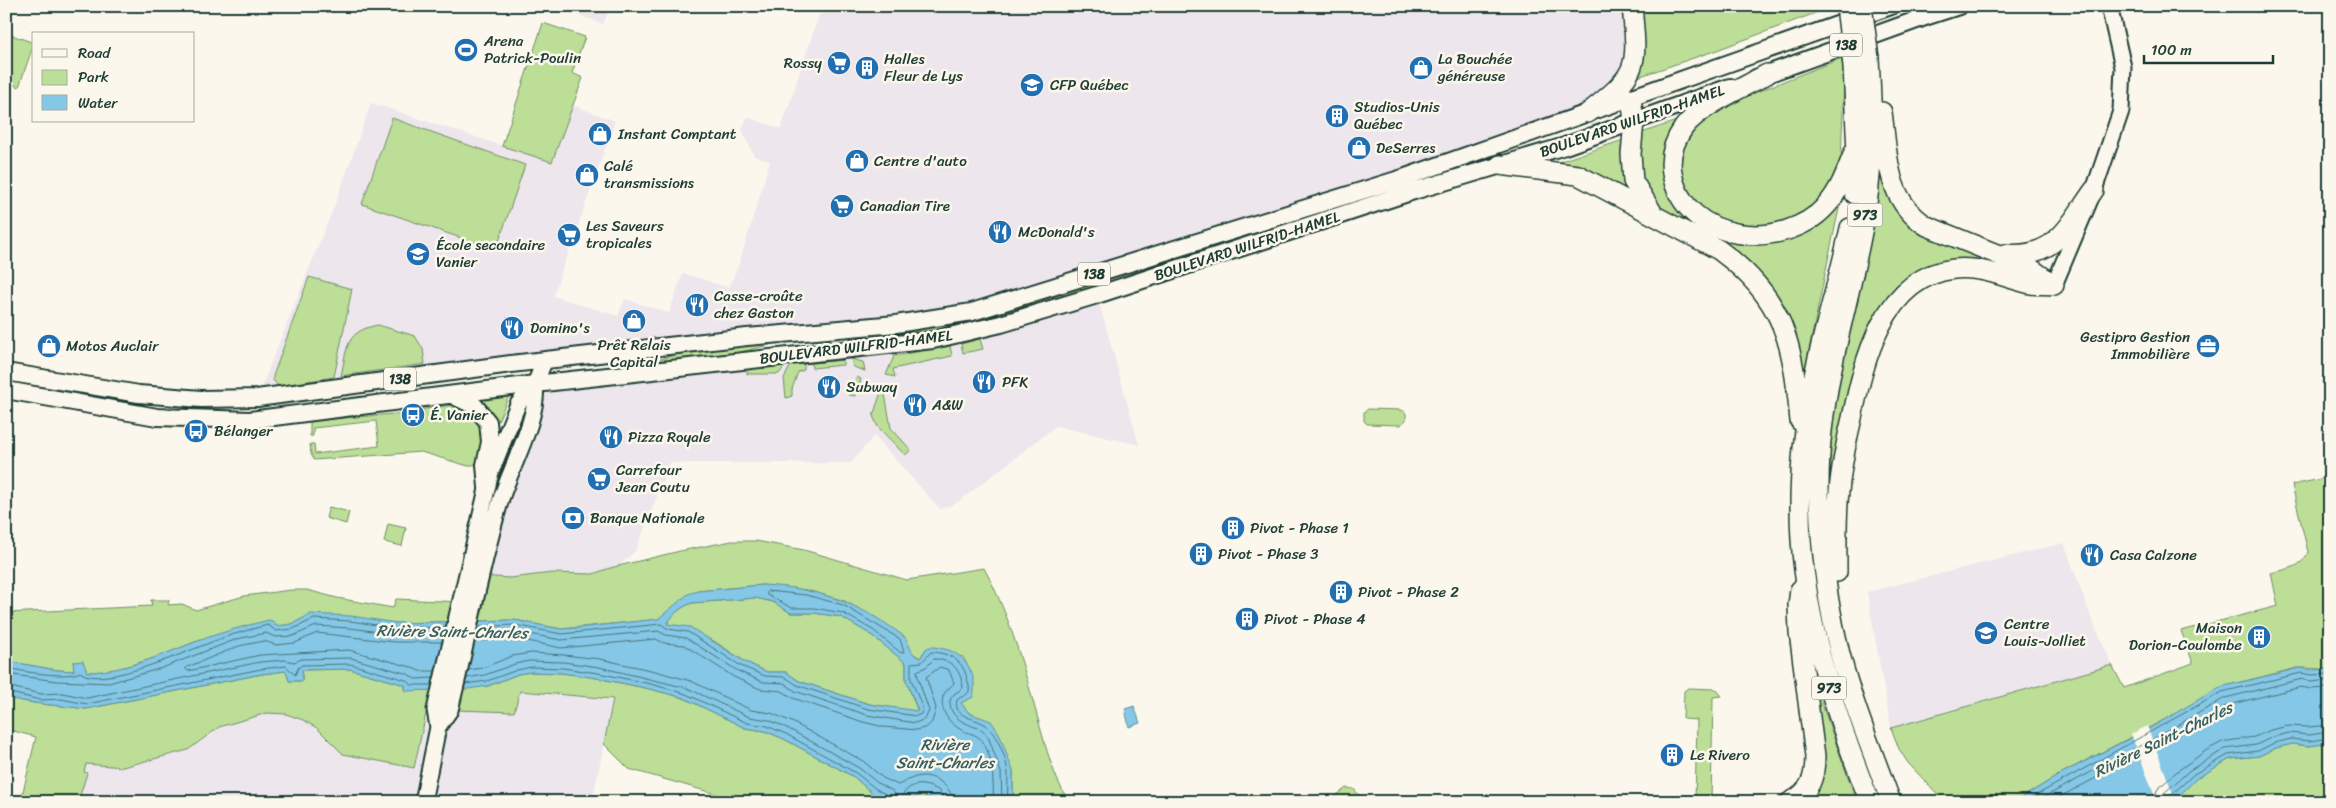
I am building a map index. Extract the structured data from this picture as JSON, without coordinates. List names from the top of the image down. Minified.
{"streets":{"highway":["973"],"main road":["138","BOULEVARD WILFRID-HAMEL"]},"water":["Rivière Saint-Charles"],"places":{"sports":["Arena Patrick-Poulin"],"supermarket":["Rossy","Canadian Tire","Les Saveurs tropicales","Carrefour Jean Coutu"],"building":["Halles Fleur de Lys","Studios-Unis Québec","Pivot - Phase 1","Pivot - Phase 3","Pivot - Phase 2","Pivot - Phase 4","Maison Dorion-Coulombe","Le Rivero"],"shop":["La Bouchée généreuse","Instant Comptant","DeSerres","Centre d'auto","Calé transmissions","Prêt Relais Capital","Motos Auclair"],"school or university":["CFP Québec","École secondaire Vanier","Centre Louis-Jolliet"],"restaurant":["McDonald's","Casse-croûte chez Gaston","Domino's","PFK","Subway","A&W","Pizza Royale","Casa Calzone"],"office":["Gestipro Gestion Immobilière"],"bus stop":["É. Vanier","Bélanger"],"bank":["Banque Nationale"]},"legend":["Road","Park","Water"],"scale_bar":"100 m"}
